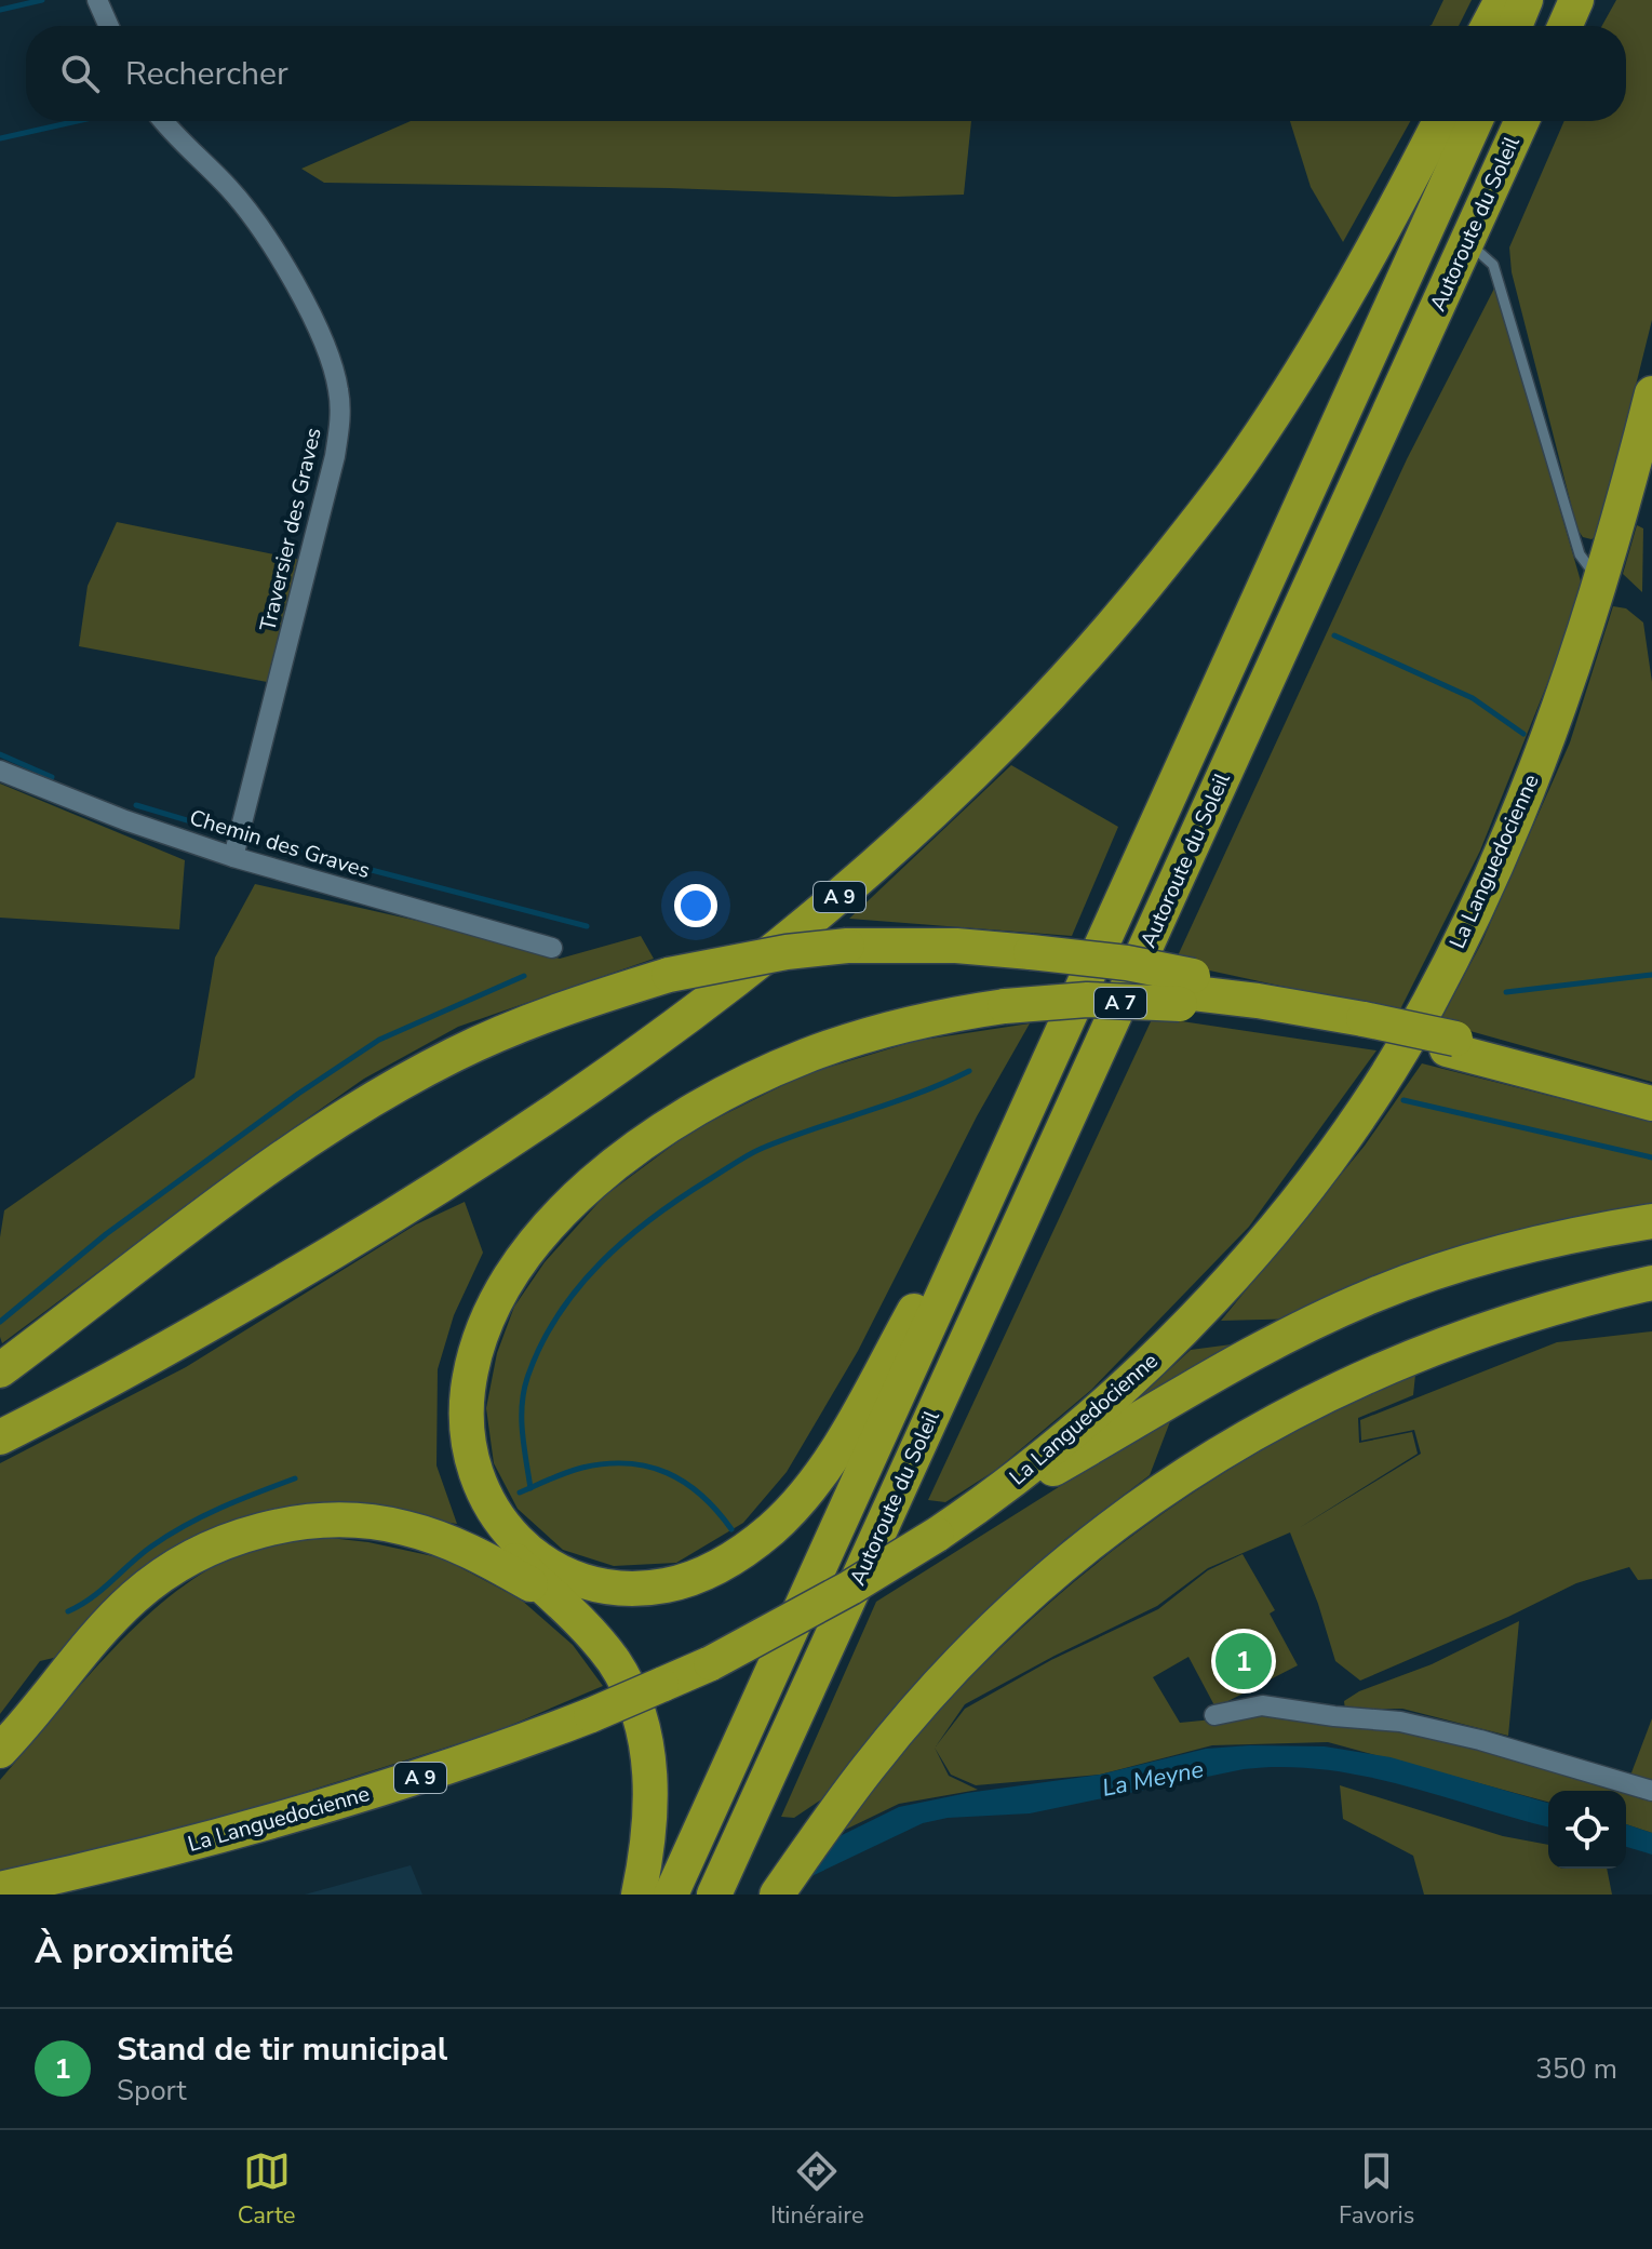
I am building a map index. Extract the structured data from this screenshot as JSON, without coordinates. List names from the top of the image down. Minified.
{"streets":{"highway":["Autoroute du Soleil","La Languedocienne","A 9","A 7"],"street":["Traversier des Graves","Chemin des Graves"]},"crossings":[["Traversier des Graves","Chemin des Graves"]],"water":["La Meyne"],"page":{"search":"Rechercher","pins":"1","heading":"À proximité","list":[{"mark":"1","name":"Stand de tir municipal","note":"Sport","value":"350 m"}],"nav":["Carte","Itinéraire","Favoris"]}}
